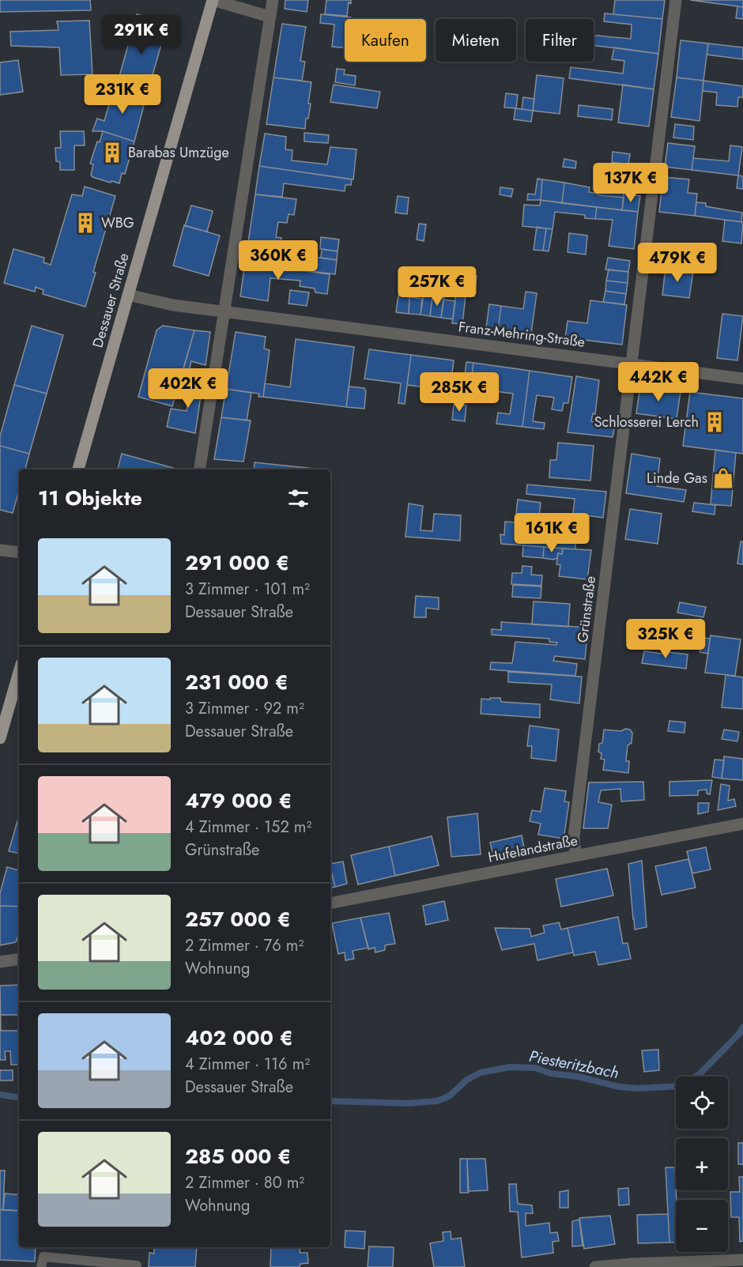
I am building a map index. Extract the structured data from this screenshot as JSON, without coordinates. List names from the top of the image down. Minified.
{"streets":{"main road":["Dessauer Straße"],"street":["Franz-Mehring-Straße","Grünstraße","Hufelandstraße"]},"crossings":[["Dessauer Straße","Franz-Mehring-Straße"],["Franz-Mehring-Straße","Grünstraße"],["Grünstraße","Hufelandstraße"]],"water":["Piesteritzbach"],"places":{"building":["Barabas Umzüge","WBG","Schlosserei Lerch"],"shop":["Linde Gas"]},"page":{"price":["291K €","231K €","137K €","360K €","479K €","257K €","442K €","402K €","285K €","161K €","325K €"],"chip":["Kaufen","Mieten","Filter"],"heading":"11 Objekte","list":[{"name":"291 000 €","note":"3 Zimmer · 101 m² · Dessauer Straße"},{"name":"231 000 €","note":"3 Zimmer · 92 m² · Dessauer Straße"},{"name":"479 000 €","note":"4 Zimmer · 152 m² · Grünstraße"},{"name":"257 000 €","note":"2 Zimmer · 76 m² · Wohnung"},{"name":"402 000 €","note":"4 Zimmer · 116 m² · Dessauer Straße"},{"name":"285 000 €","note":"2 Zimmer · 80 m² · Wohnung"}],"map_buttons":["+","−"]}}
